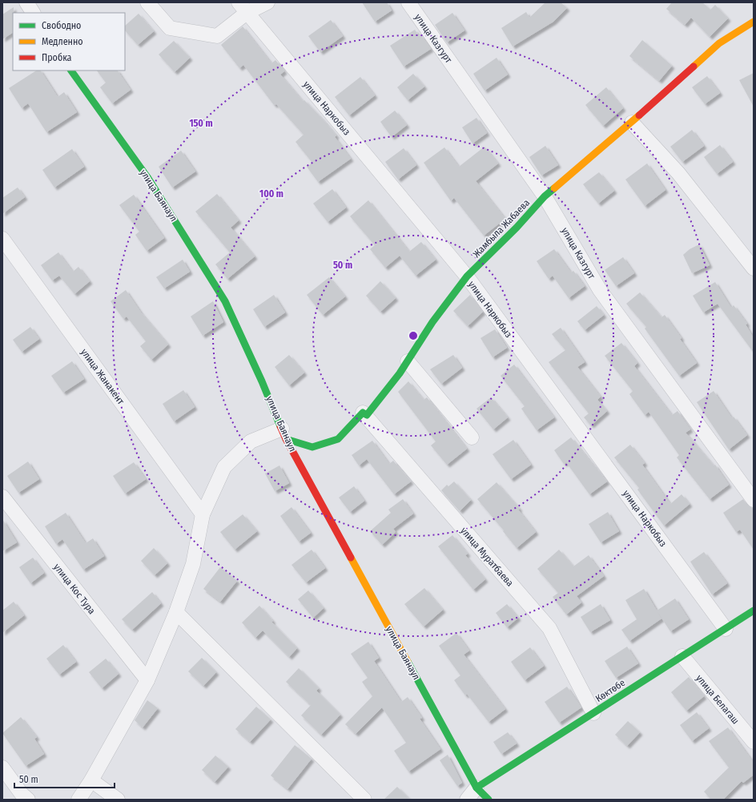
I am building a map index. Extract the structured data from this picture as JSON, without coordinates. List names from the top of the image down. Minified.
{"streets":{"street":["улица Казгурт","улица Наркобыз","улица Баянаул","Жамбыла Жабаева","улица Жанакент","улица Муратбаева","улица Кос Тура","Көктөбе","улица Белагаш"]},"crossings":[["улица Казгурт","Жамбыла Жабаева"],["улица Наркобыз","Жамбыла Жабаева"],["улица Наркобыз","Көктөбе"],["улица Баянаул","Жамбыла Жабаева"],["улица Баянаул","Көктөбе"],["Жамбыла Жабаева","улица Муратбаева"],["улица Муратбаева","Көктөбе"],["Көктөбе","улица Белагаш"]],"legend":["Свободно","Медленно","Пробка"],"scale_bar":"50 m","rings":["150 m","100 m","50 m"]}
